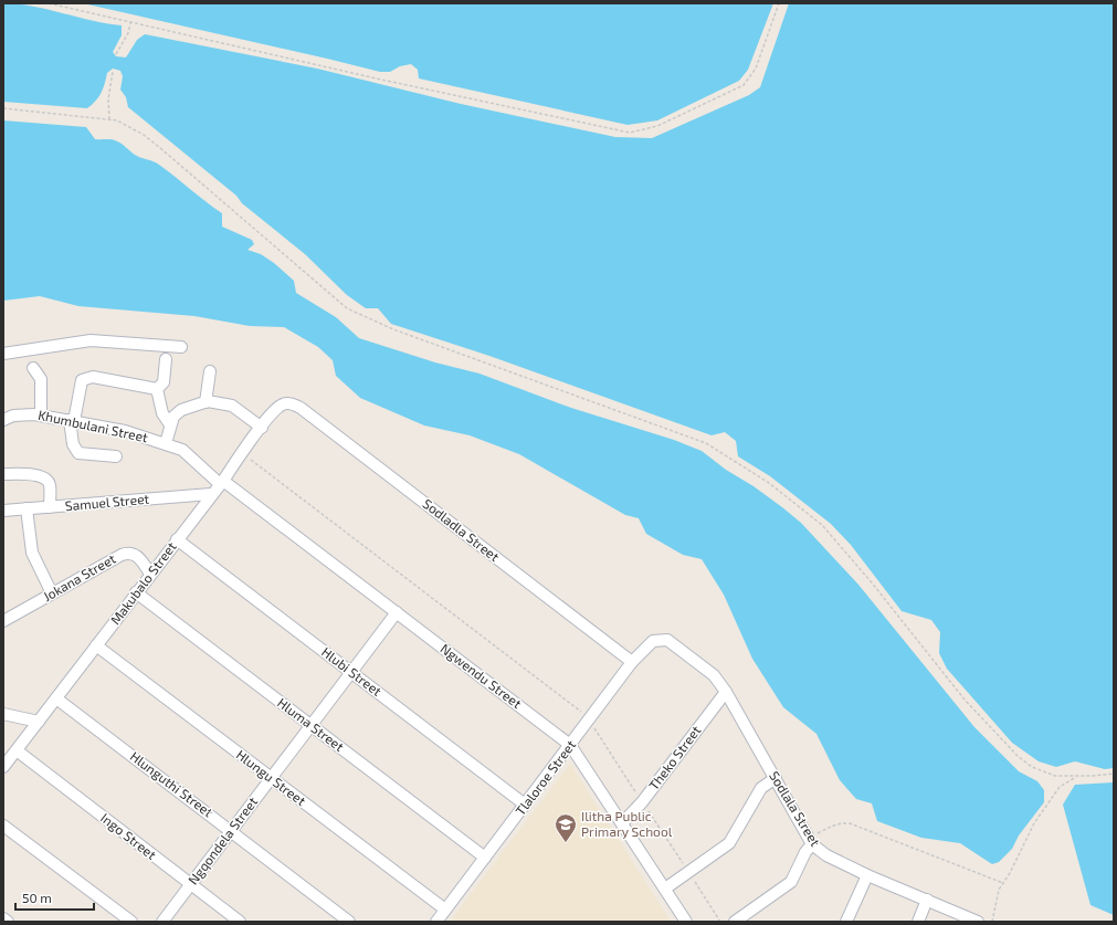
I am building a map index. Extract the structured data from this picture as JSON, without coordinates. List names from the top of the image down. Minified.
{"streets":{"street":["Khumbulani Street","Samuel Street","Sodladla Street","Jokana Street","Makubalo Street","Hlubi Street","Ngwendu Street","Hluma Street","Theko Street","Hlungu Street","Tlaloroe Street","Hlunguthi Street","Sodlala Street","Ingo Street","Ngqondela Street"]},"crossings":[["Khumbulani Street","Makubalo Street"],["Khumbulani Street","Ngwendu Street"],["Samuel Street","Makubalo Street"],["Sodladla Street","Makubalo Street"],["Sodladla Street","Tlaloroe Street"],["Jokana Street","Makubalo Street"],["Makubalo Street","Hlubi Street"],["Makubalo Street","Ngwendu Street"],["Makubalo Street","Hluma Street"],["Makubalo Street","Hlungu Street"],["Makubalo Street","Hlunguthi Street"],["Makubalo Street","Ingo Street"],["Hlubi Street","Tlaloroe Street"],["Hlubi Street","Ngqondela Street"],["Ngwendu Street","Theko Street"],["Ngwendu Street","Tlaloroe Street"],["Ngwendu Street","Ngqondela Street"],["Hluma Street","Tlaloroe Street"],["Hluma Street","Ngqondela Street"],["Theko Street","Sodlala Street"],["Hlungu Street","Tlaloroe Street"],["Hlungu Street","Ngqondela Street"],["Tlaloroe Street","Sodlala Street"],["Hlunguthi Street","Ngqondela Street"],["Ingo Street","Ngqondela Street"]],"places":{"school or university":["Ilitha Public Primary School"]},"scale_bar":"50 m"}
